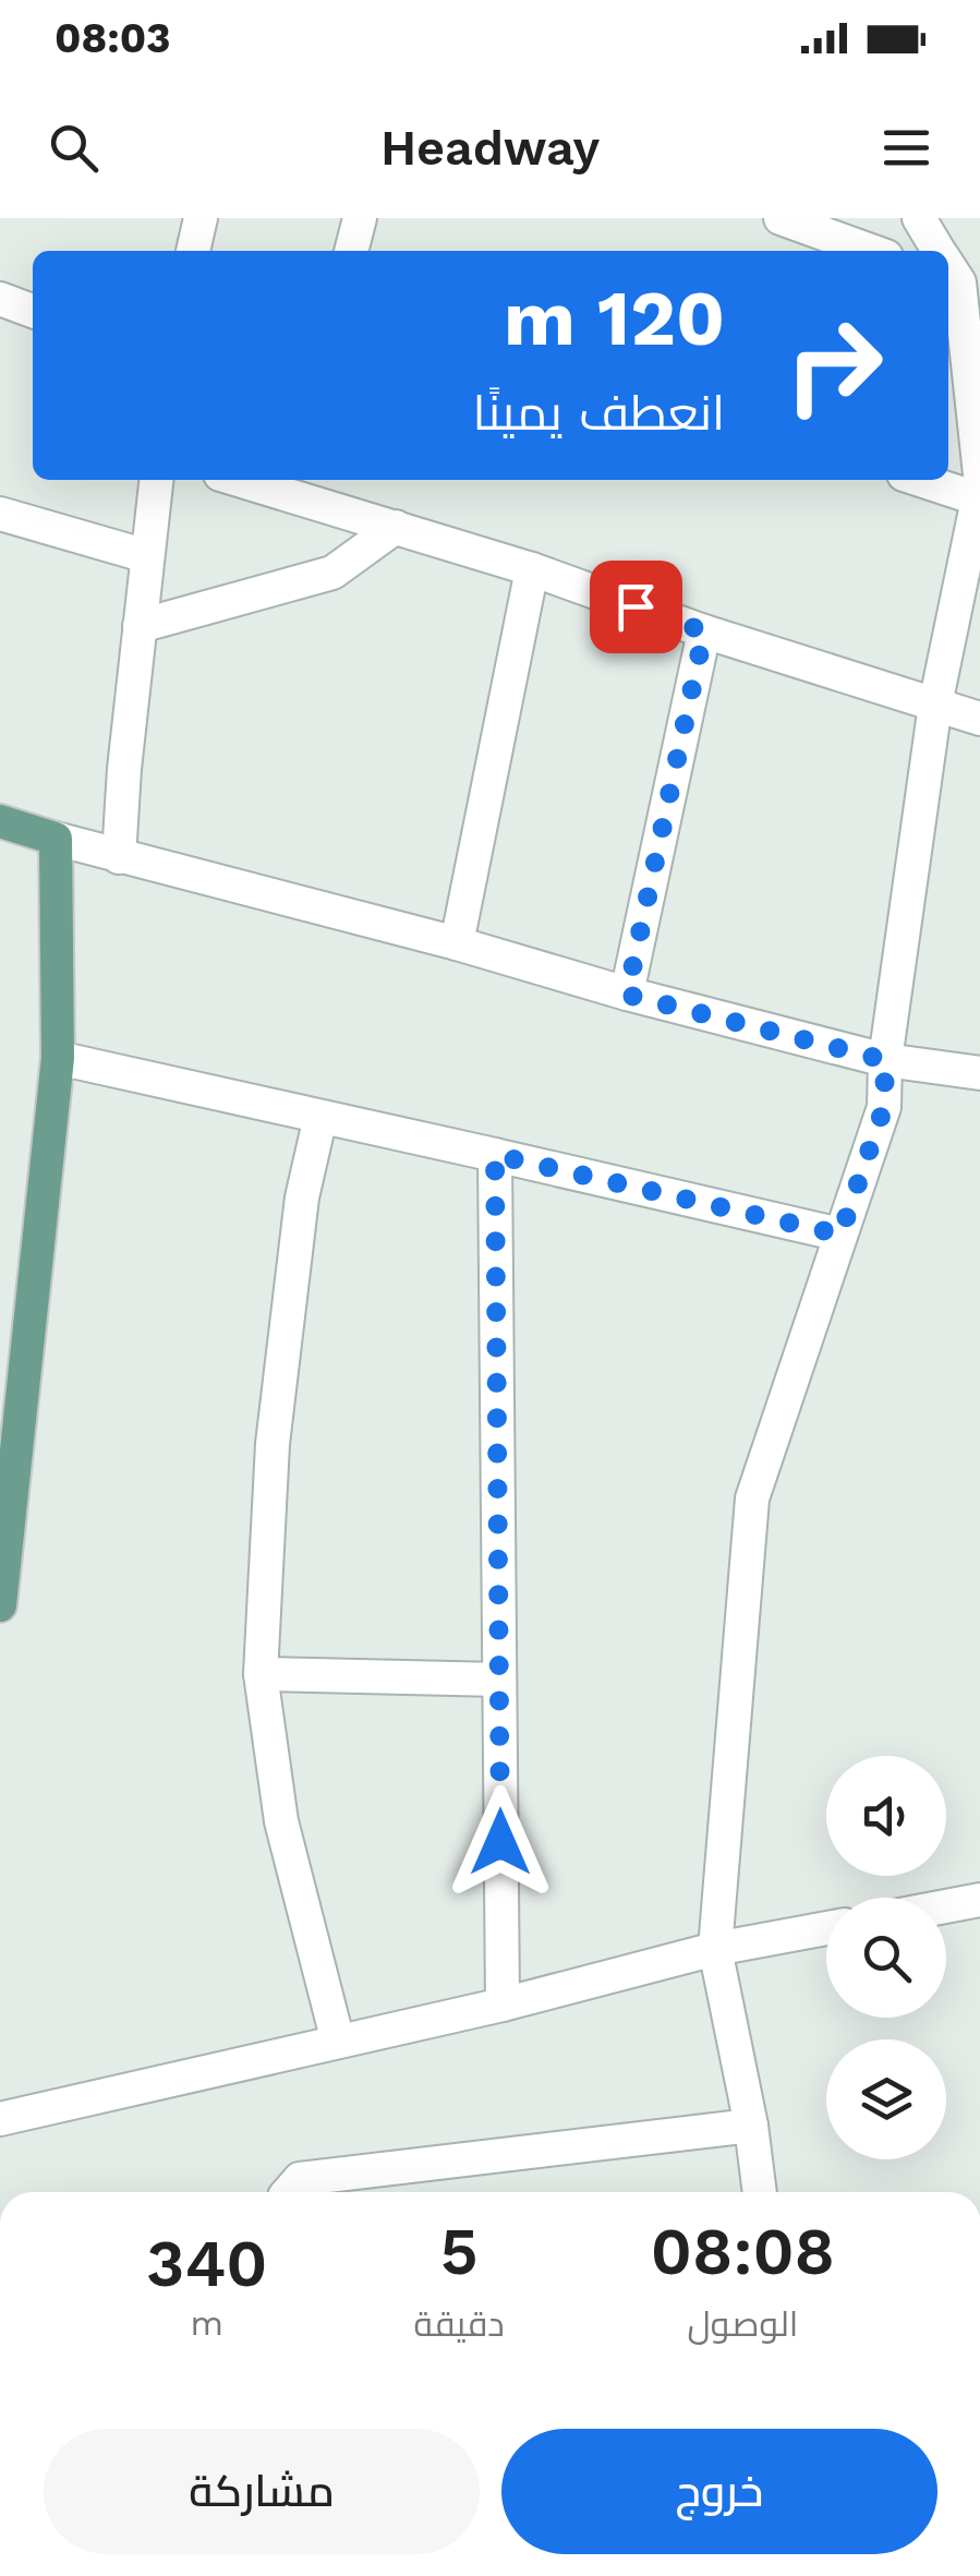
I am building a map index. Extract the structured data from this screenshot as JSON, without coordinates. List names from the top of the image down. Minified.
{"page":{"status":"08:03","header":"Headway","turn":["120 m","انعطف يمينًا"],"eta":["08:08","الوصول","5","دقيقة","340","m"],"buttons":["خروج","مشاركة"]}}
